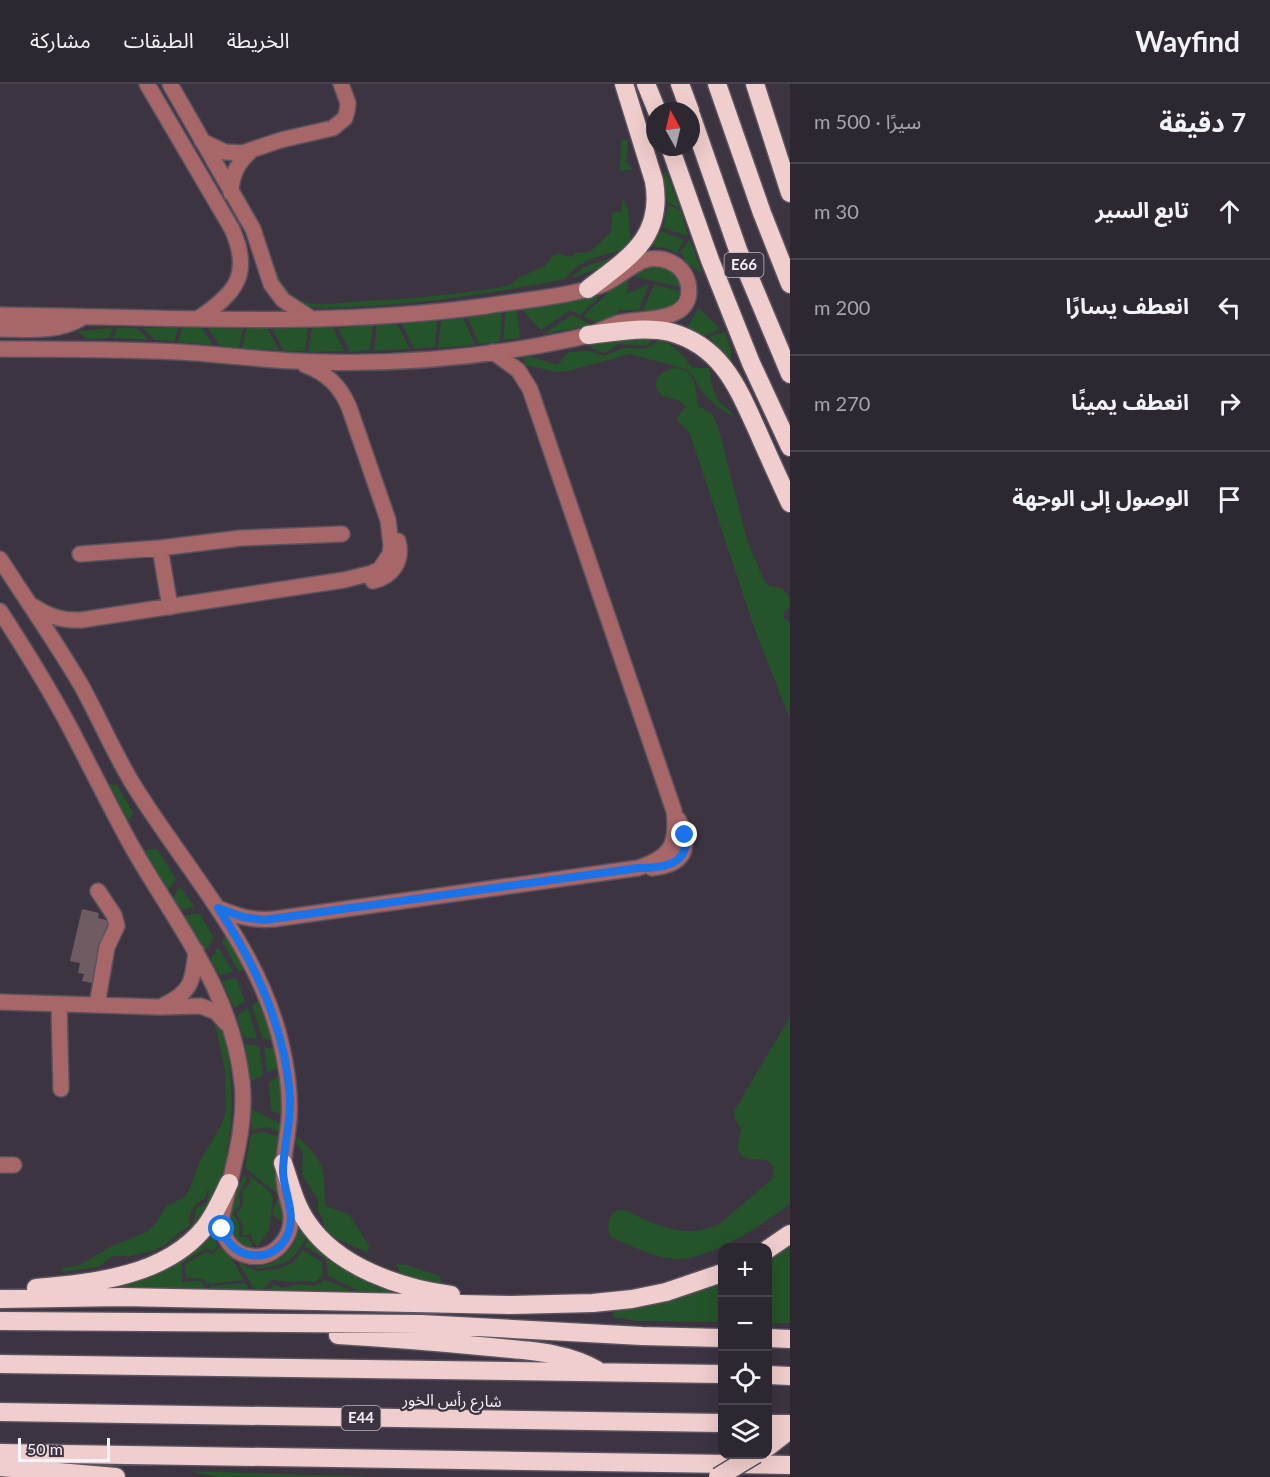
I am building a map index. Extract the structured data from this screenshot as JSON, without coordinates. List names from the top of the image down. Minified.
{"streets":{"highway":["E66","شارع رأس الخور","E44"]},"scale_bar":"50 m","north":"top","page":{"header":"Wayfind","nav":["الخريطة","الطبقات","مشاركة"],"heading":["7 دقيقة","سيرًا · 500 m"],"list":[["تابع السير","30 m"],["انعطف يسارًا","200 m"],["انعطف يمينًا","270 m"],"الوصول إلى الوجهة"],"map_buttons":["+","−"],"scale":"50 m"}}
